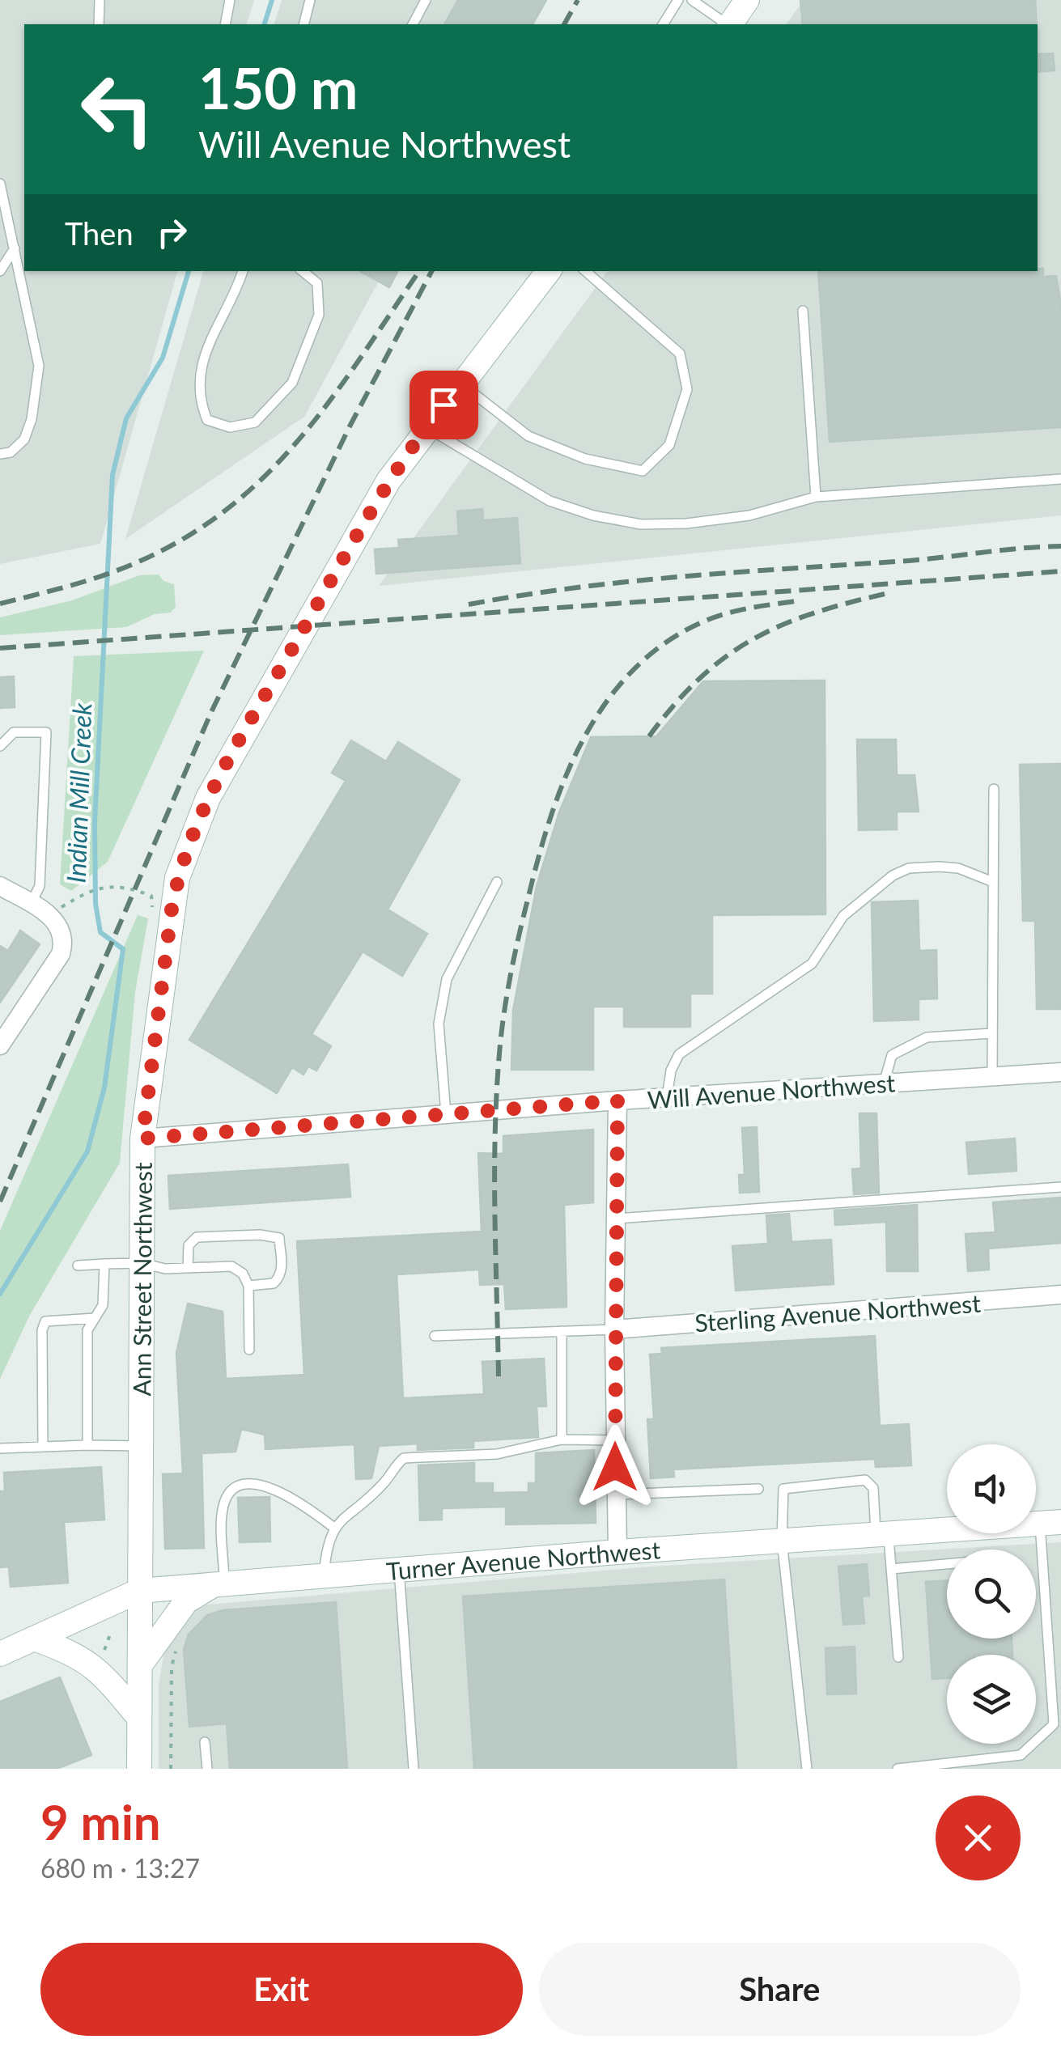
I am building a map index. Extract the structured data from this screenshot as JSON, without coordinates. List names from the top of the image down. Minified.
{"streets":{"main road":["Ann Street Northwest","Turner Avenue Northwest"],"street":["Will Avenue Northwest","Sterling Avenue Northwest"]},"crossings":[["Will Avenue Northwest","Ann Street Northwest"],["Ann Street Northwest","Turner Avenue Northwest"]],"water":["Indian Mill Creek"],"page":{"turn":["150 m","Will Avenue Northwest"],"then":"Then","heading":["9 min","680 m · 13:27"],"buttons":["Exit","Share"]}}
